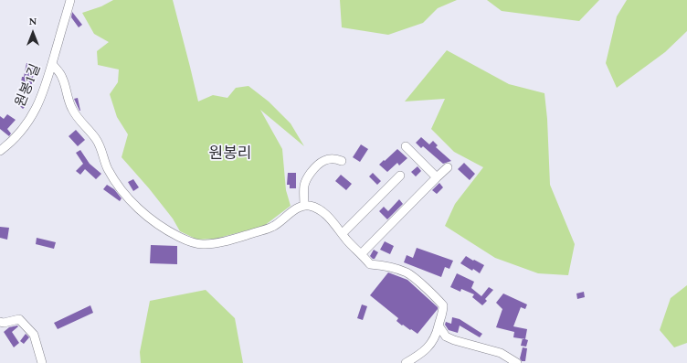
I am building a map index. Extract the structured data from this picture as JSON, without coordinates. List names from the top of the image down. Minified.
{"streets":{"street":["원봉1길"]},"districts":["원봉리"],"north":"top"}
